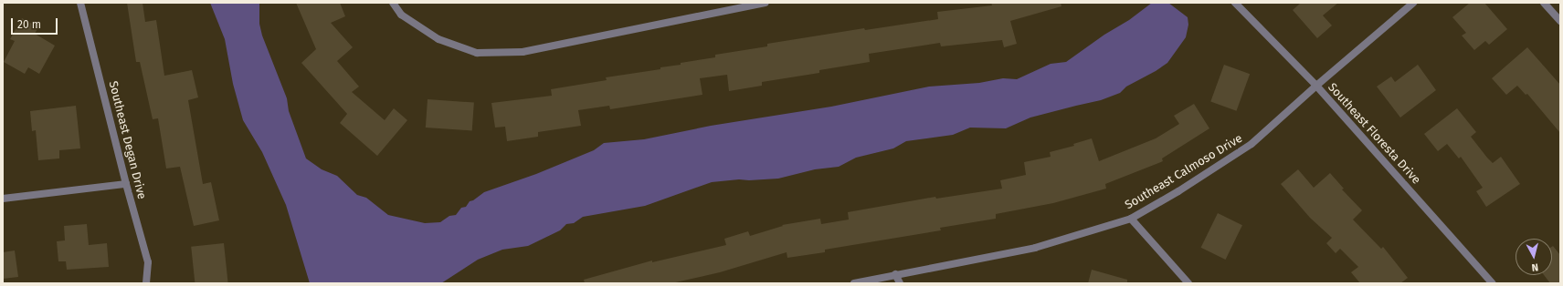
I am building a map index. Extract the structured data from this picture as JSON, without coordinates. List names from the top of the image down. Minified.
{"streets":{"street":["Southeast Floresta Drive","Southeast Degan Drive","Southeast Calmoso Drive"]},"crossings":[["Southeast Floresta Drive","Southeast Calmoso Drive"]],"scale_bar":"20 m","north":"bottom"}
